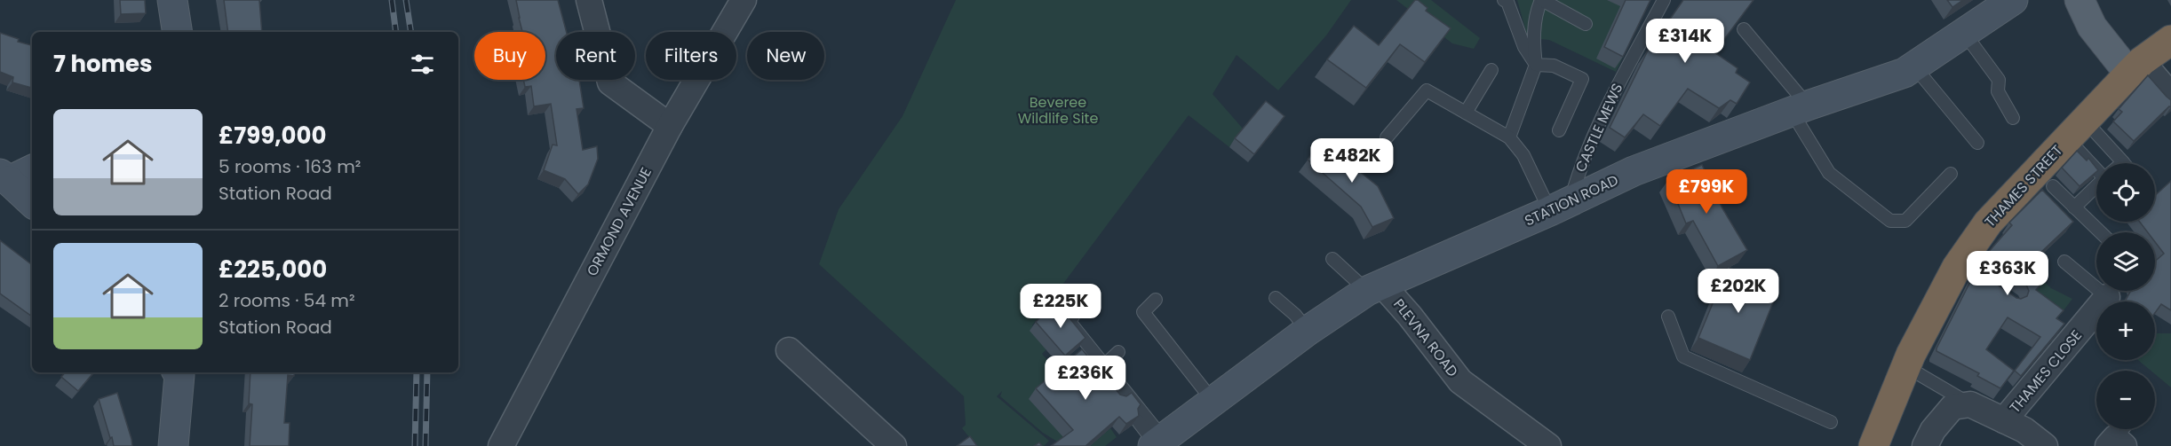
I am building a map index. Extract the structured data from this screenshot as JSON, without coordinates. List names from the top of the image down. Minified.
{"streets":{"highway":["THAMES STREET"],"street":["STATION ROAD","ORMOND AVENUE","PLEVNA ROAD","THAMES CLOSE"],"lane":["CASTLE MEWS"]},"crossings":[["CASTLE MEWS","STATION ROAD"],["STATION ROAD","PLEVNA ROAD"]],"parks":["Beveree Wildlife Site"],"page":{"price":["£314K","£482K","£799K","£363K","£202K","£225K","£236K"],"chip":["Buy","Rent","Filters","New"],"heading":"7 homes","list":[{"name":"£799,000","note":"5 rooms · 163 m² · Station Road"},{"name":"£225,000","note":"2 rooms · 54 m² · Station Road"}],"map_buttons":["+","−"]}}
